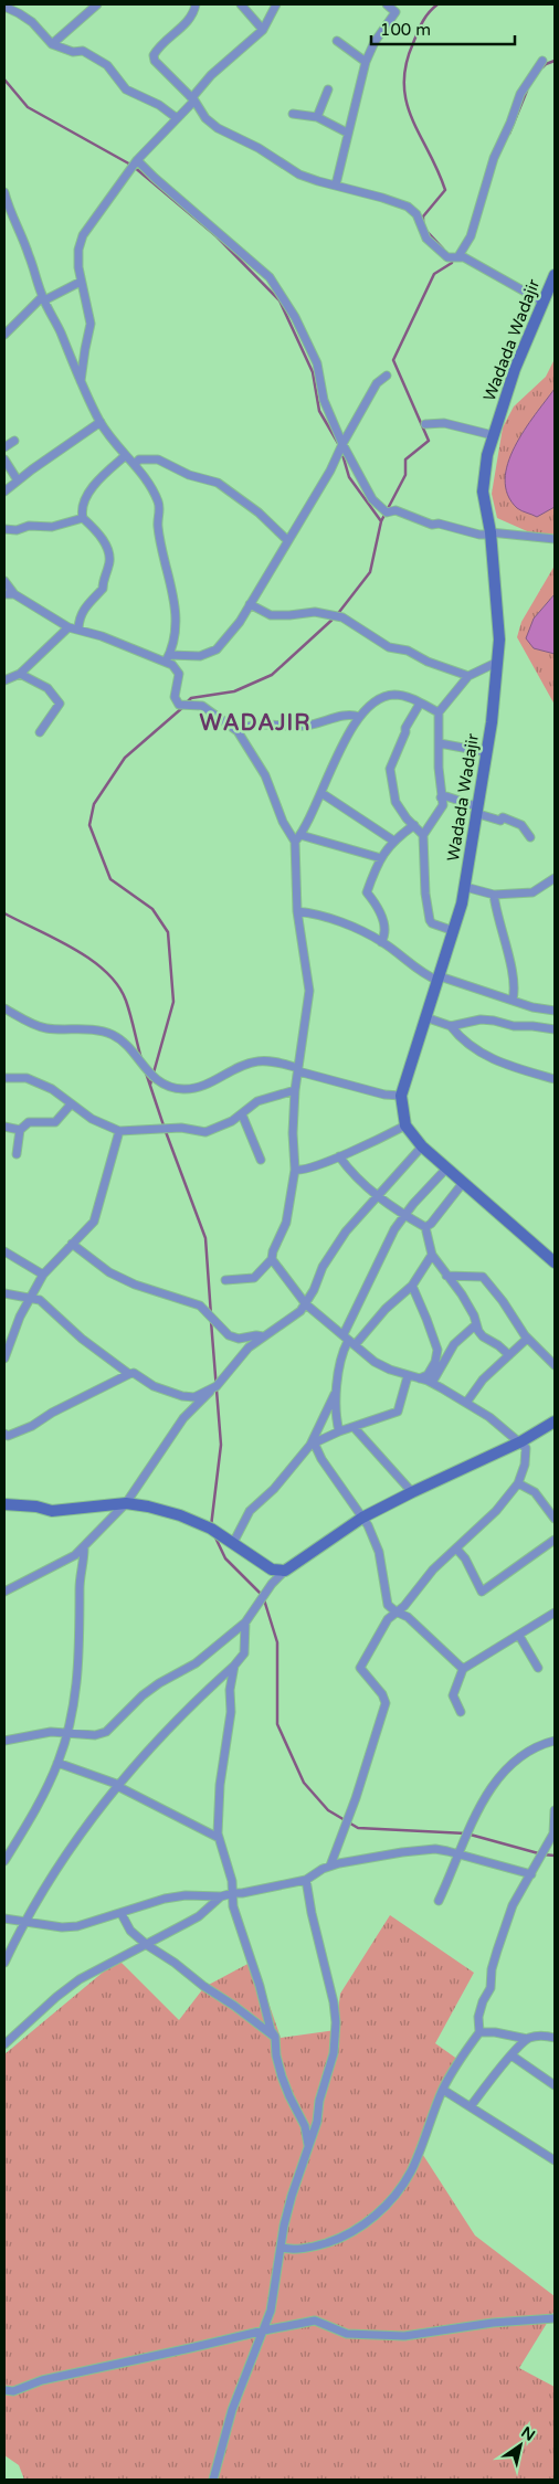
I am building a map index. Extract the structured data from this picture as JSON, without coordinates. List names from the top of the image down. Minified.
{"streets":{"street":["Wadada Wadajir"]},"districts":["WADAJIR"],"scale_bar":"100 m","north":"top right"}
